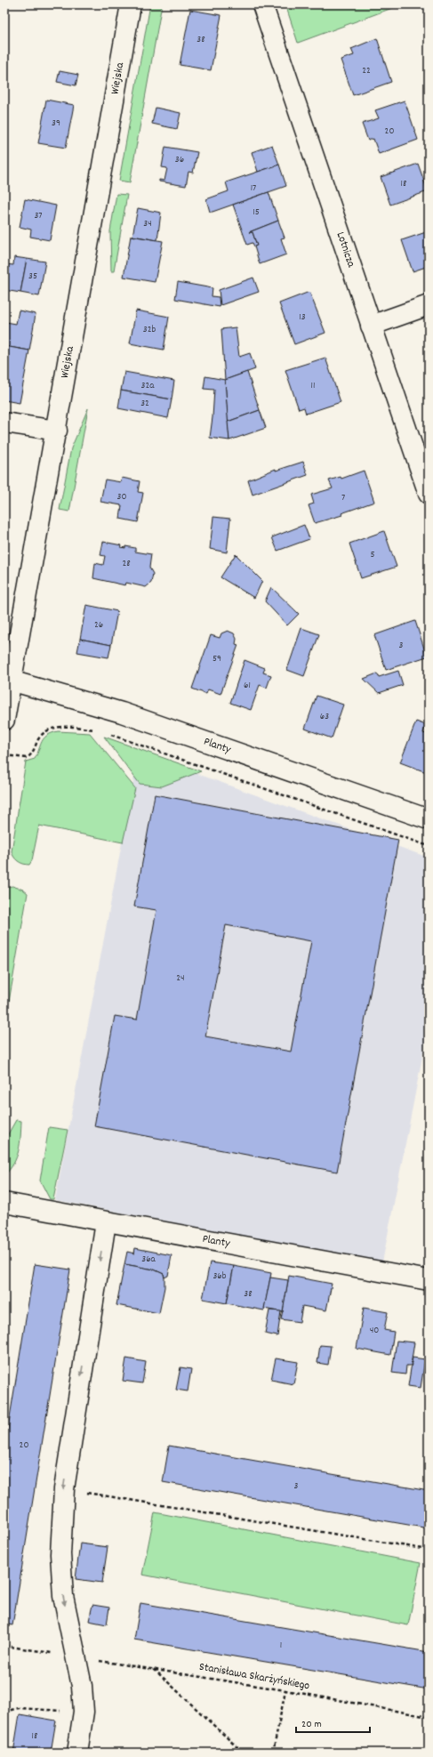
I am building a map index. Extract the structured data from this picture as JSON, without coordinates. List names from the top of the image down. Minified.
{"streets":{"street":["Wiejska","Lotnicza","Planty"],"path":["Stanisława Skarżyńskiego"]},"crossings":[["Wiejska","Planty"]],"house_numbers":["38","22","39","20","36","18","17","15","37","34","35","13","32b","32a","11","32","30","7","5","28","26","3","59","61","63","24","36a","36b","38","40","20","3","1","18"],"scale_bar":"20 m"}
